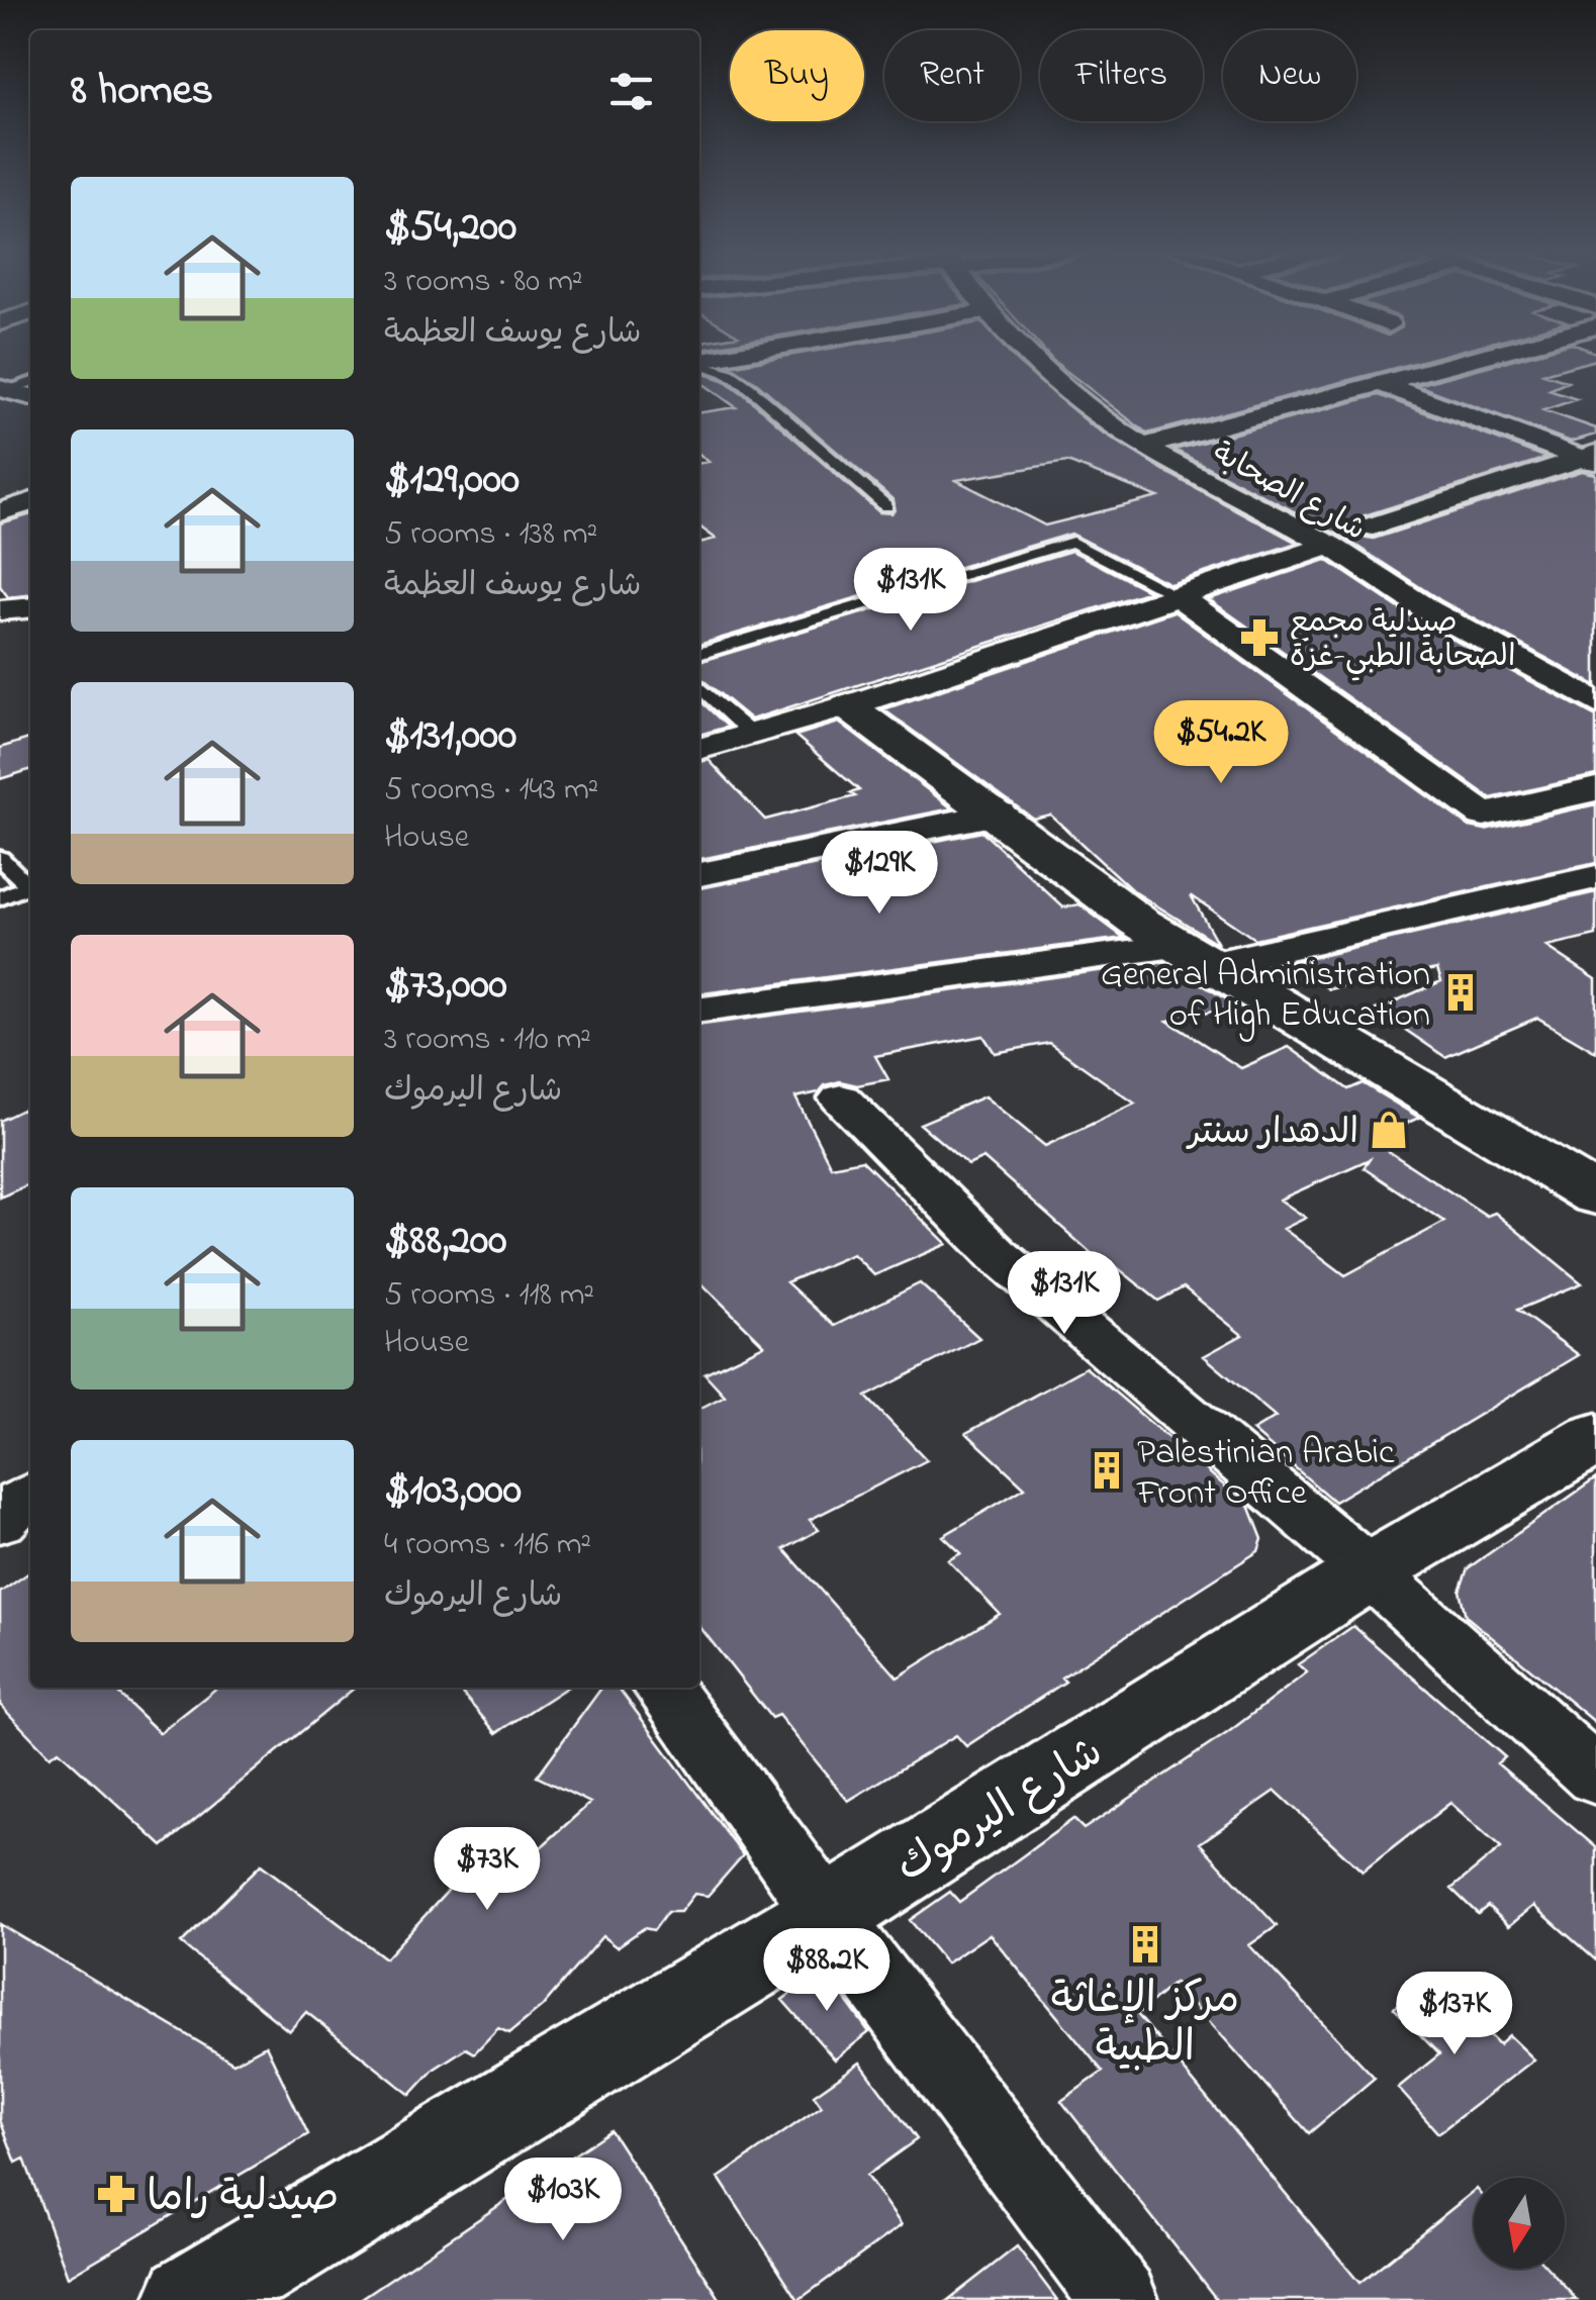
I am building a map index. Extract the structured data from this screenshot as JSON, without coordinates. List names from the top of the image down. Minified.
{"streets":{"street":["شارع الصحابة","شارع اليرموك"]},"places":{"pharmacy":["صيدلية مجمع الصحابة الطبي-غزة","صيدلية راما"],"building":["General Administration of High Education","Palestinian Arabic Front Office","مركز الإغاثة الطبية"],"shop":["الدهدار سنتر"]},"north":"bottom","page":{"chip":["Buy","Rent","Filters","New"],"heading":"8 homes","list":[{"name":"$54,200","note":"3 rooms · 80 m² · شارع يوسف العظمة"},{"name":"$129,000","note":"5 rooms · 138 m² · شارع يوسف العظمة"},{"name":"$131,000","note":"5 rooms · 143 m² · House"},{"name":"$73,000","note":"3 rooms · 110 m² · شارع اليرموك"},{"name":"$88,200","note":"5 rooms · 118 m² · House"},{"name":"$103,000","note":"4 rooms · 116 m² · شارع اليرموك"}],"price":["$131K","$54.2K","$129K","$131K","$73K","$88.2K","$137K","$103K"]}}
